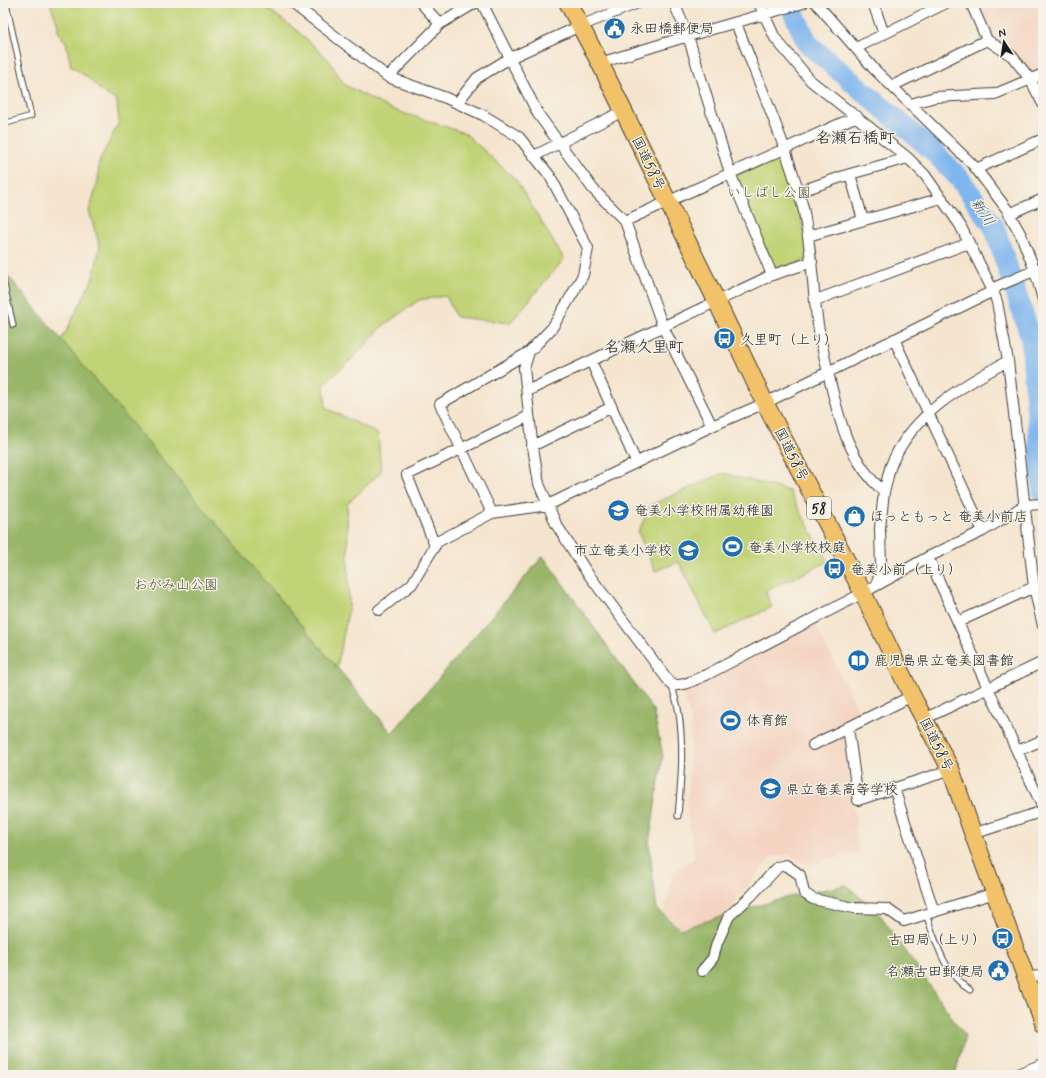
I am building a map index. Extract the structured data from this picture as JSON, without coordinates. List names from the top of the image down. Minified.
{"streets":{"highway":["国道58号","58"]},"districts":["名瀬石橋町","名瀬久里町"],"water":["新川"],"parks":["いしばし公園","おがみ山公園"],"places":{"public building":["永田橋郵便局","名瀬古田郵便局"],"bus stop":["久里町（上り）","奄美小前（上り）","古田局（上り）"],"school or university":["奄美小学校附属幼稚園","市立奄美小学校","県立奄美高等学校"],"shop":["ほっともっと 奄美小前店"],"sports":["奄美小学校校庭","体育館"],"library":["鹿児島県立奄美図書館"]},"north":"top"}
